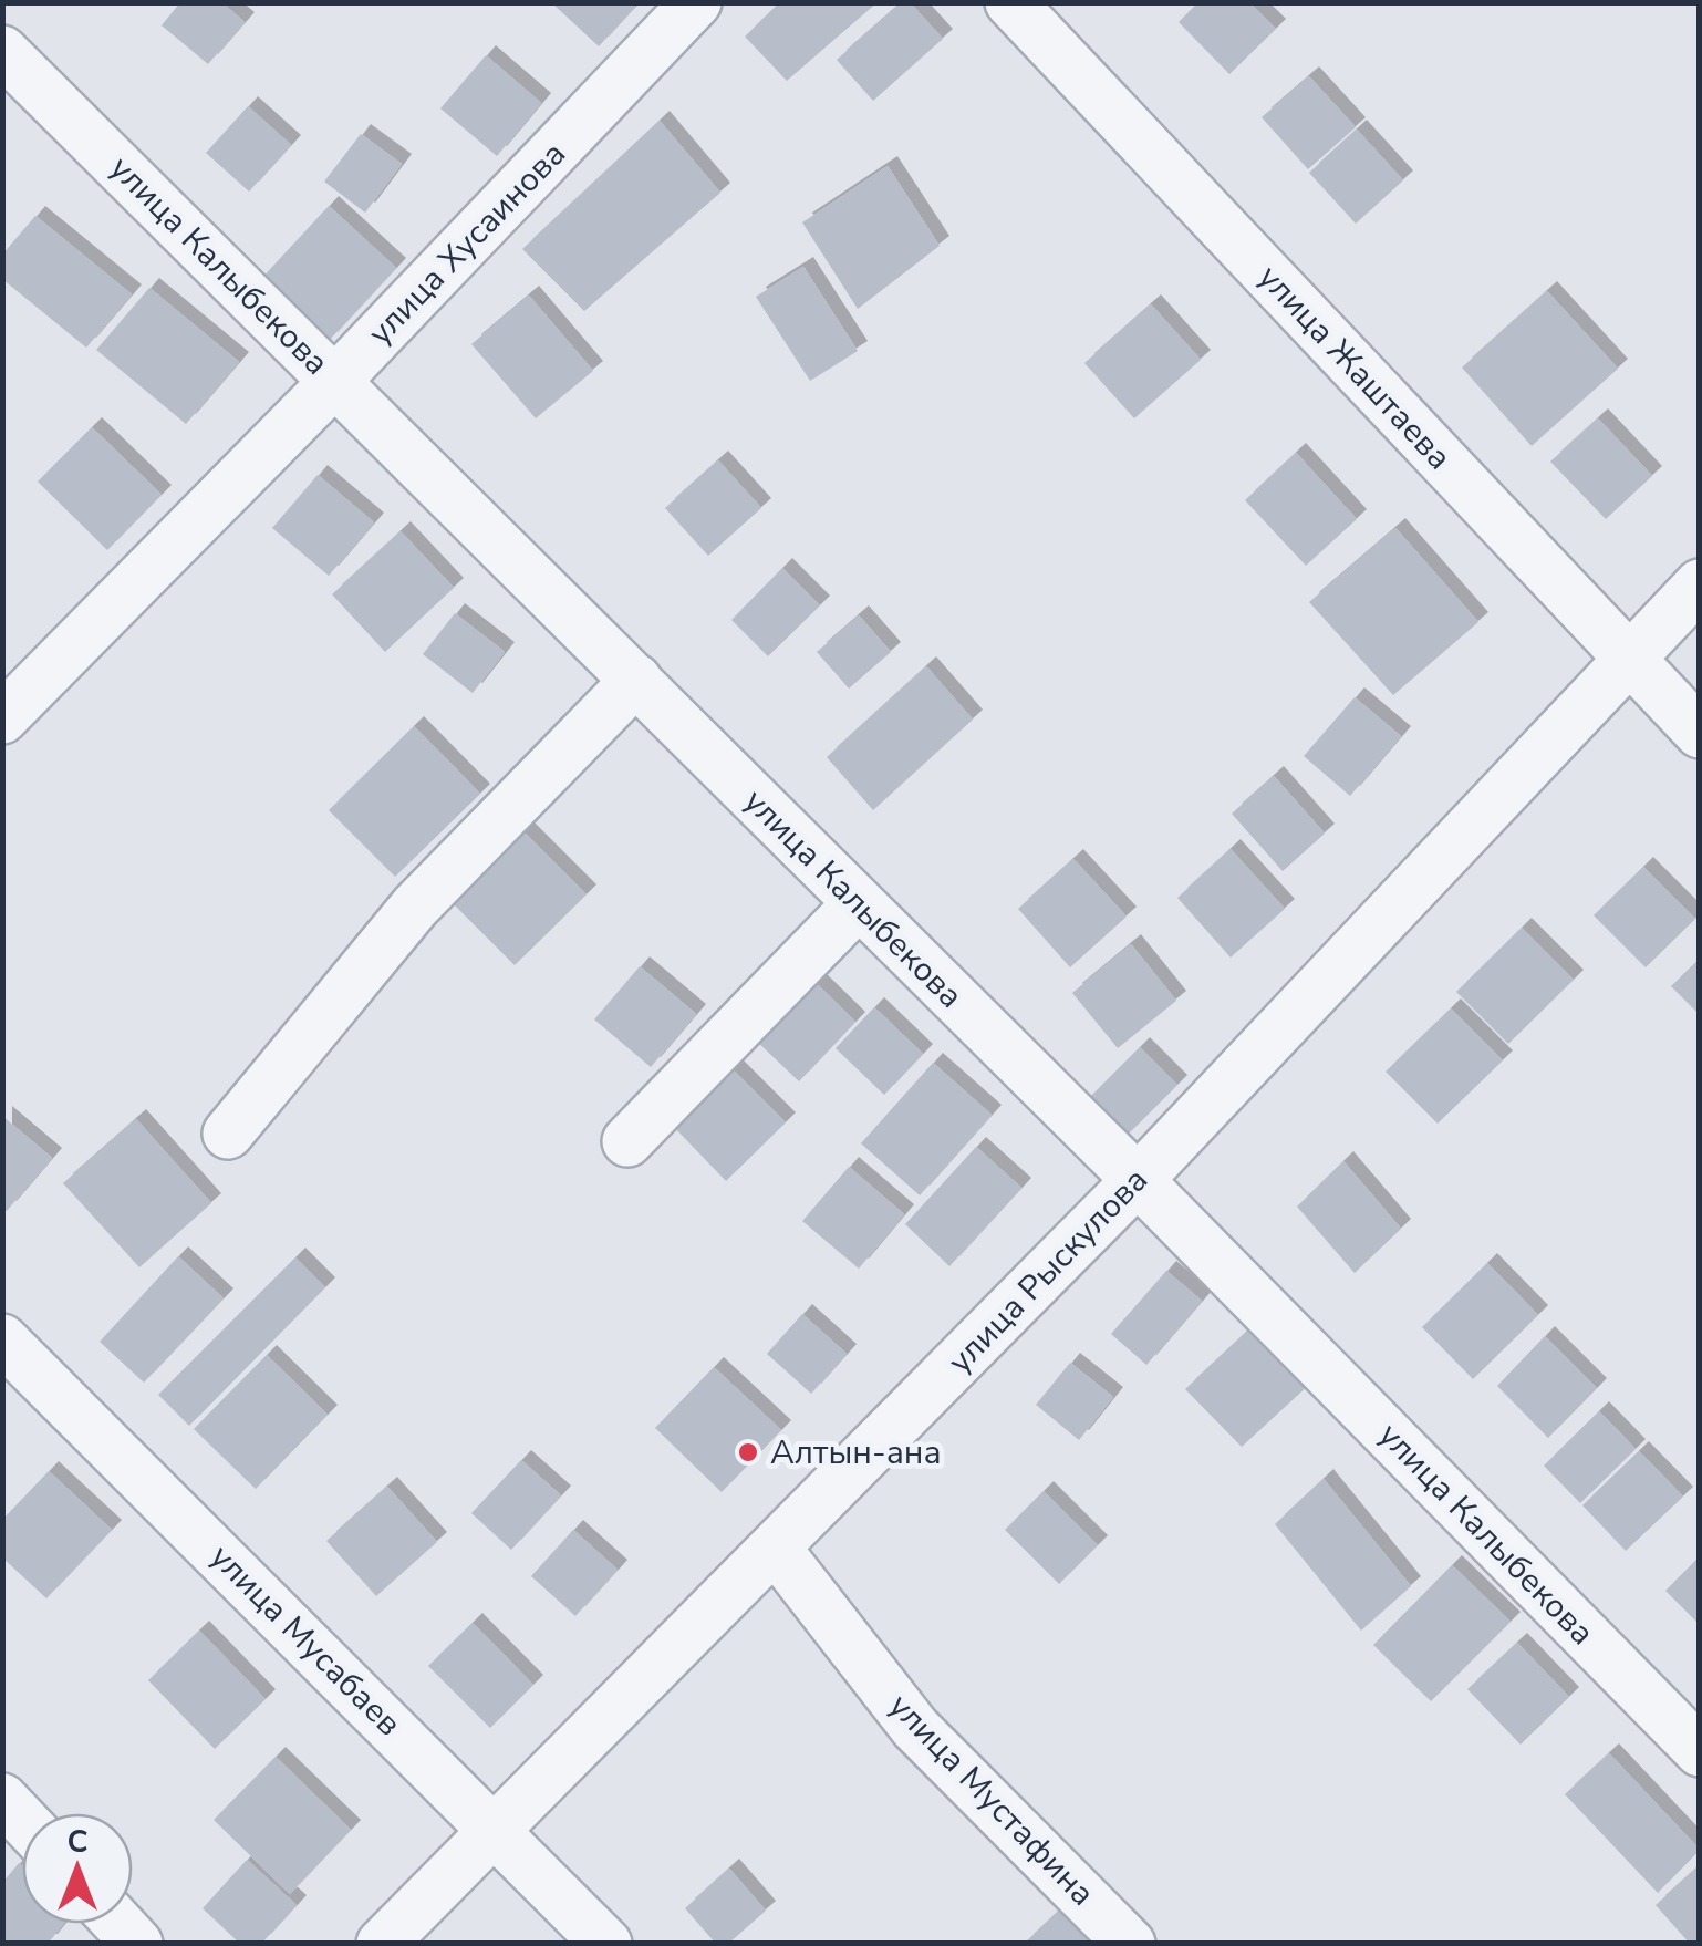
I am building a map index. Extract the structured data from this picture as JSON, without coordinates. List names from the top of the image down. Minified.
{"streets":{"street":["улица Хусаинова","улица Калыбекова","улица Жаштаева","улица Рыскулова","улица Мусабаев","улица Мустафина"]},"crossings":[["улица Хусаинова","улица Калыбекова"],["улица Калыбекова","улица Рыскулова"],["улица Жаштаева","улица Рыскулова"],["улица Рыскулова","улица Мусабаев"],["улица Рыскулова","улица Мустафина"]],"places":["Алтын-ана"],"north":"top"}
